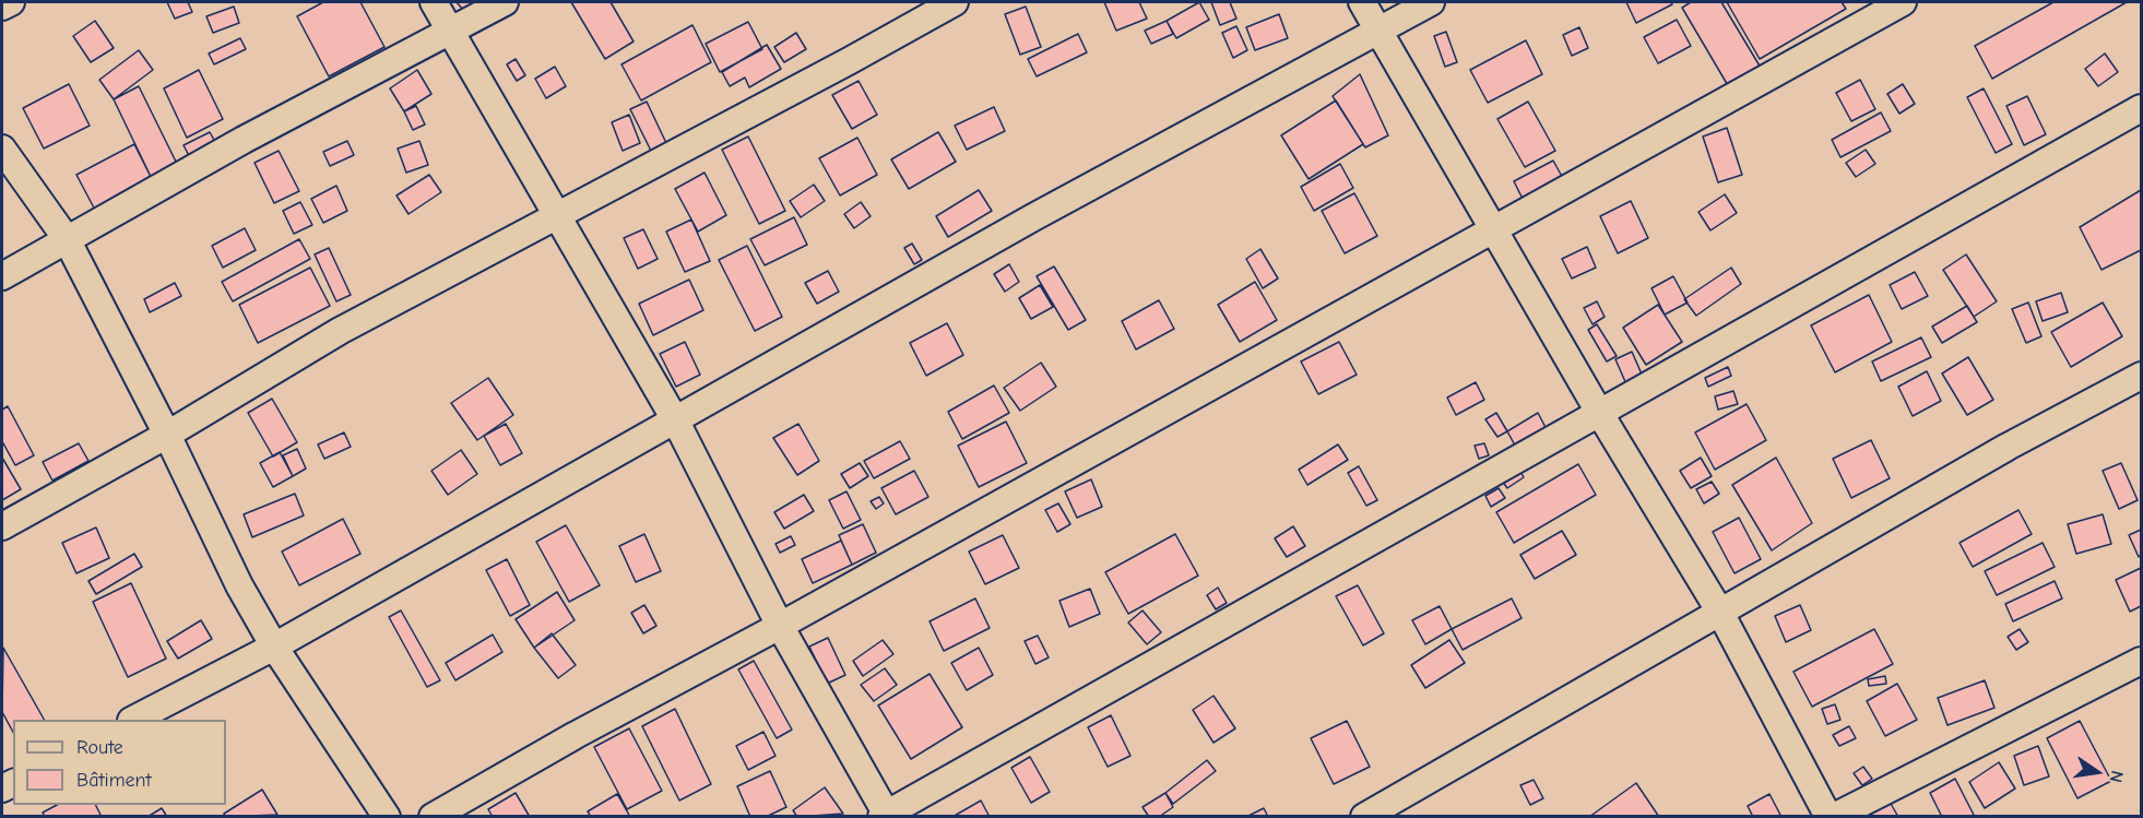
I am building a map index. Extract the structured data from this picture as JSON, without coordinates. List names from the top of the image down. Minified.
{"legend":["Route","Bâtiment"],"north":"right"}
